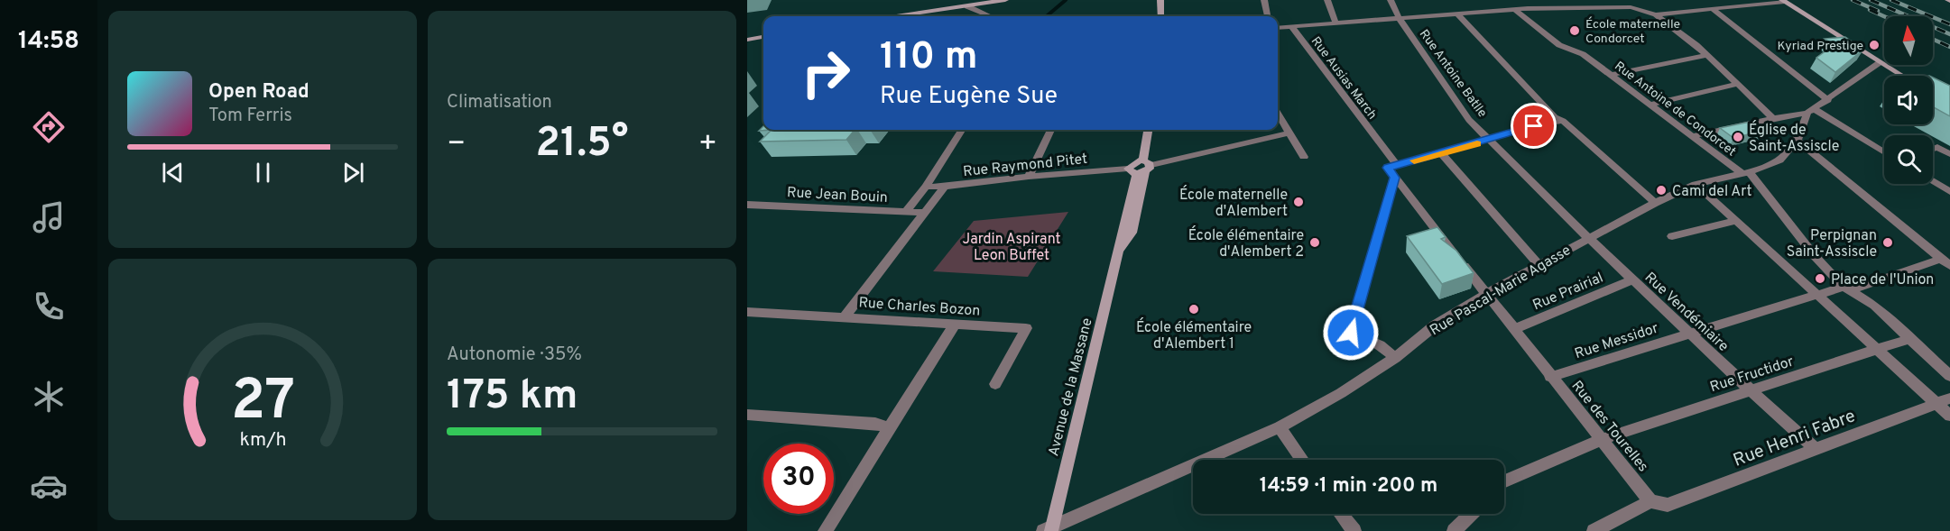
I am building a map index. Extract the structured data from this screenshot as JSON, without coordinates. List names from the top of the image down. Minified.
{"streets":{"main road":["Avenue de la Massane"],"street":["Rue Antoine Batlle","Rue Ausias March","Rue Antoine de Condorcet","Rue Raymond Pitet","Rue Jean Bouin","Rue Pascal-Marie Agasse","Rue Prairial","Rue Charles Bozon","Rue Vendémiaire","Rue Messidor","Rue Fructidor","Rue des Tourelles","Rue Henri Fabre"]},"crossings":[["Rue Antoine Batlle","Rue Pascal-Marie Agasse"],["Rue Antoine Batlle","Rue Vendémiaire"],["Rue Antoine de Condorcet","Rue Pascal-Marie Agasse"],["Rue Raymond Pitet","Avenue de la Massane"],["Rue Pascal-Marie Agasse","Rue Vendémiaire"],["Rue Pascal-Marie Agasse","Avenue de la Massane"],["Rue Pascal-Marie Agasse","Rue des Tourelles"],["Rue Prairial","Rue Vendémiaire"],["Rue Prairial","Rue des Tourelles"],["Rue Vendémiaire","Rue Messidor"],["Rue Vendémiaire","Rue Fructidor"],["Rue Vendémiaire","Rue Henri Fabre"],["Rue Messidor","Rue des Tourelles"],["Rue Fructidor","Rue des Tourelles"],["Rue des Tourelles","Rue Henri Fabre"]],"parks":["Jardin Aspirant Leon Buffet"],"places":["École maternelle Condorcet","Kyriad Prestige","Église de Saint-Assiscle","Cami del Art","École maternelle d'Alembert","École élémentaire d'Alembert 2","Perpignan Saint-Assiscle","Place de l'Union","École élémentaire d'Alembert 1"],"north":"top","page":{"tabs":"14:58","tile":["Climatisation",["Autonomie · 35%","175 km"]],"turn":["110 m","Rue Eugène Sue"],"song":["Open Road","Tom Ferris"],"heat":["−","21.5°","+"],"limit":"30","trip":"14:59 · 1 min · 200 m","gauge":["27","km/h"]}}
